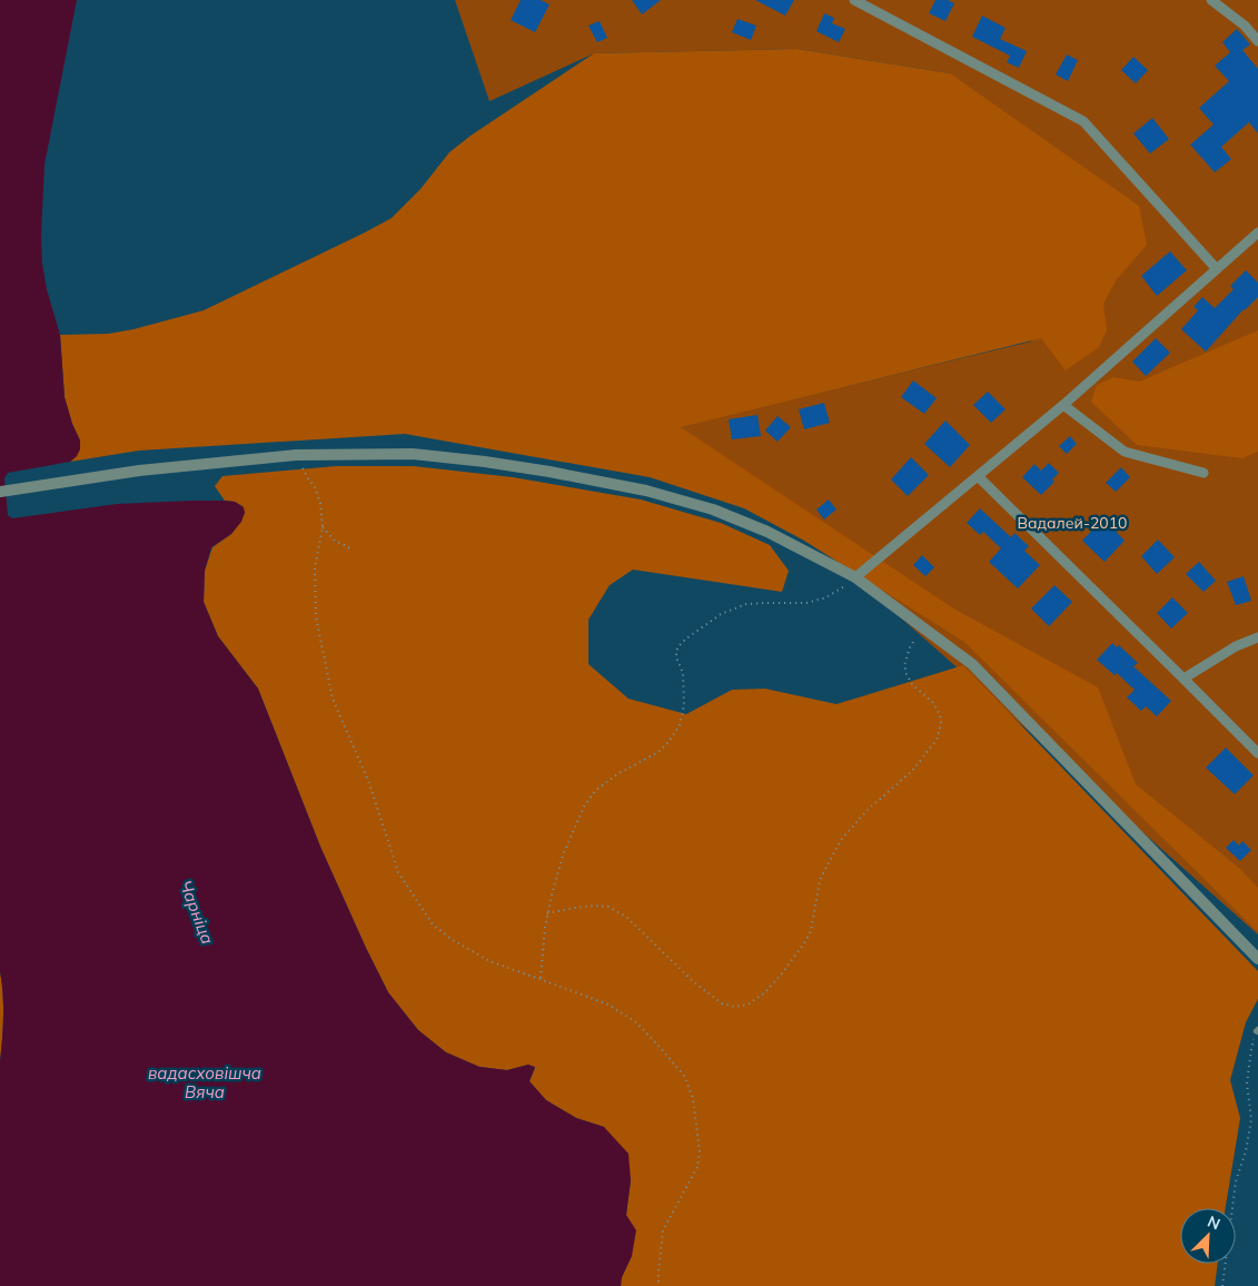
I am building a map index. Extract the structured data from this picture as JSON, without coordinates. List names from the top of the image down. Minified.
{"water":["Чарніца","вадасховішча Вяча"],"parks":["Вадалей-2010"],"north":"top right"}
